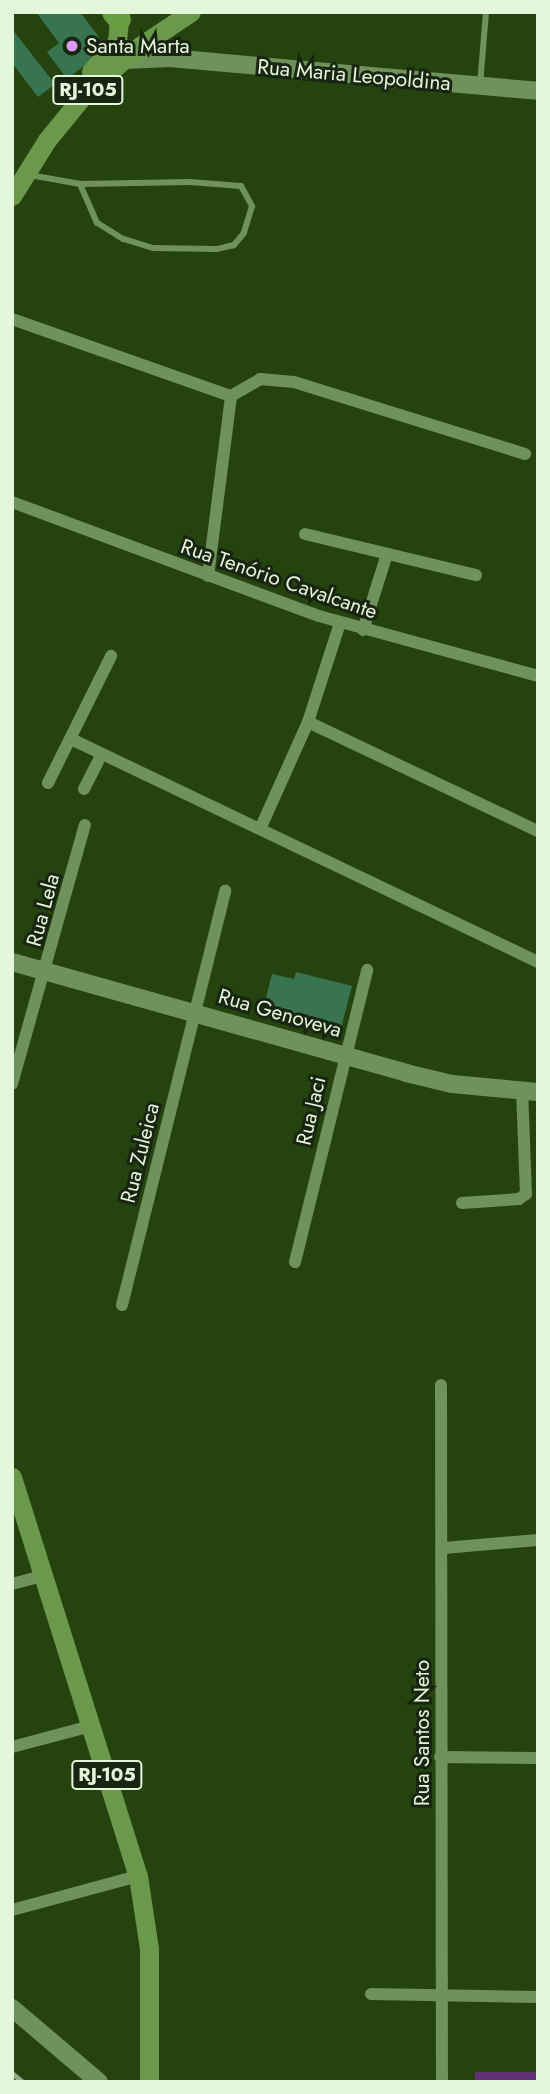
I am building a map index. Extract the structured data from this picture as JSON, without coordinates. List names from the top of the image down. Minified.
{"streets":{"main road":["RJ-105"],"street":["Rua Maria Leopoldina","Rua Tenório Cavalcante","Rua Lela","Rua Genoveva","Rua Jaci","Rua Zuleica","Rua Santos Neto"]},"crossings":[["Rua Maria Leopoldina","RJ-105"],["Rua Lela","Rua Genoveva"],["Rua Genoveva","Rua Jaci"],["Rua Genoveva","Rua Zuleica"]],"places":["Santa Marta"]}
